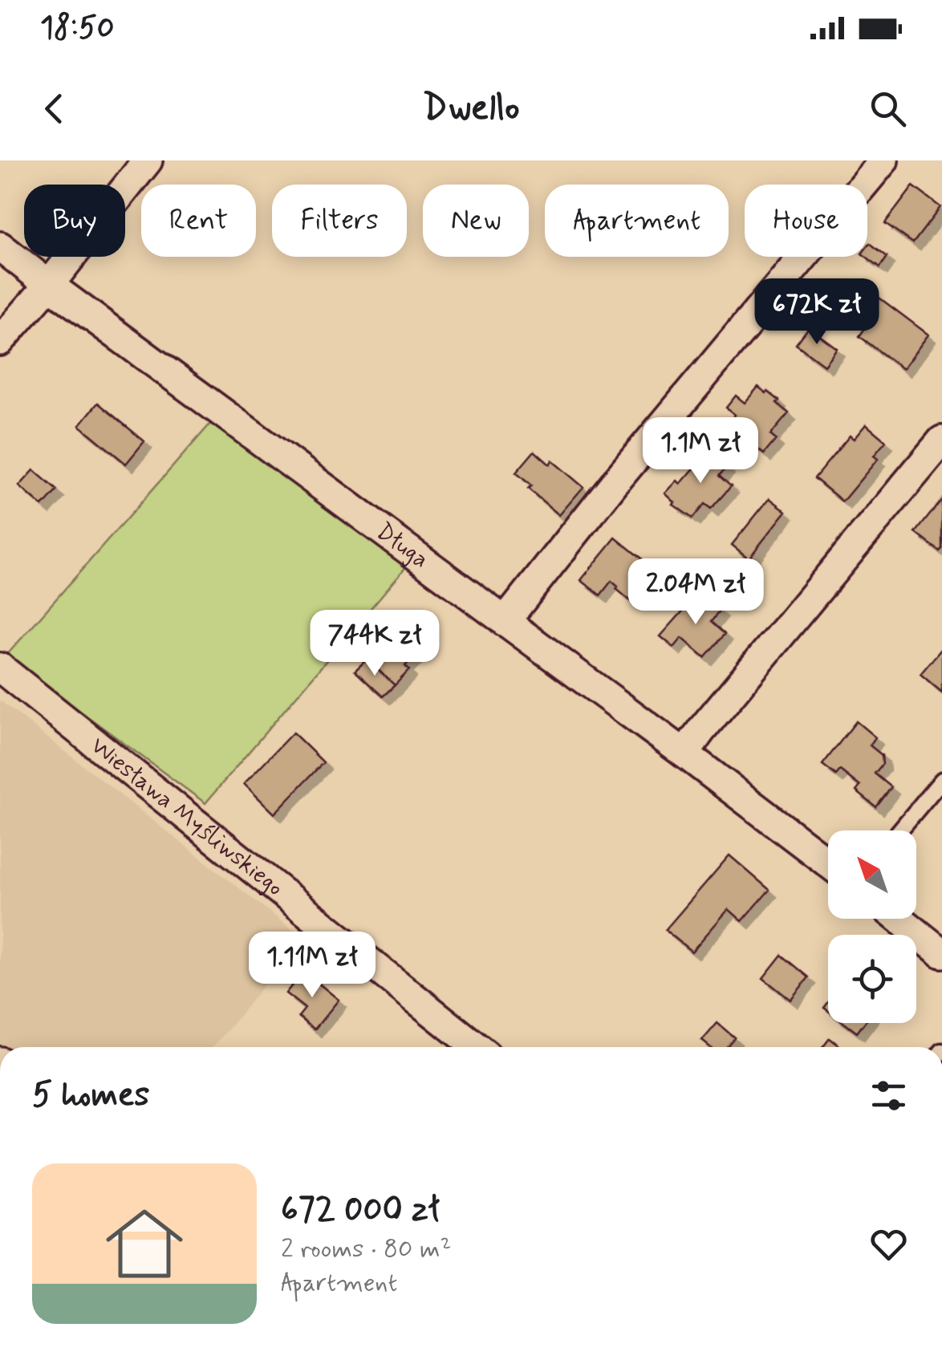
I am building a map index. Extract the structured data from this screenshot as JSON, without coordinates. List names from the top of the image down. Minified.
{"streets":{"street":["Długa","Wiesława Myśliwskiego"]},"north":"top left","page":{"status":"18:50","header":"Dwello","chip":["Buy","Rent","Filters","New","Apartment","House"],"price":["672K zł","1.1M zł","2.04M zł","744K zł","1.11M zł"],"heading":"5 homes","list":[{"name":"672 000 zł","note":"2 rooms · 80 m² · Apartment"}]}}
